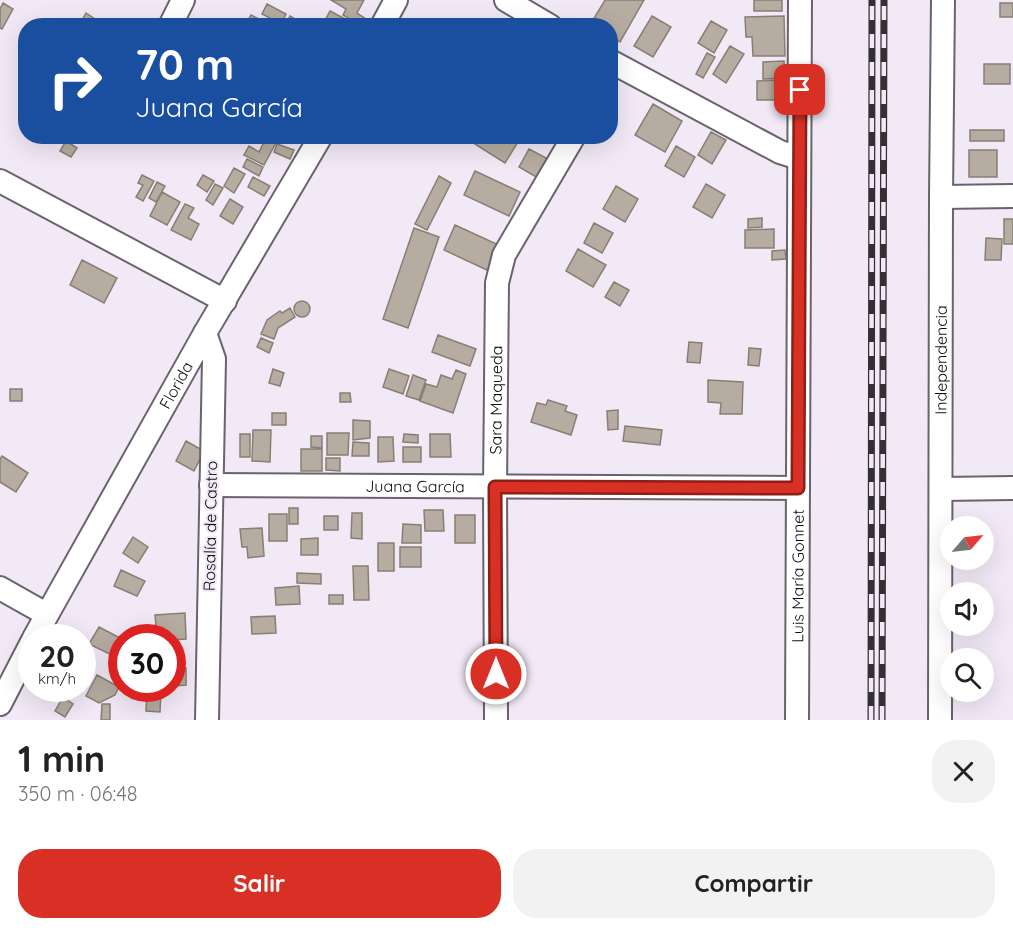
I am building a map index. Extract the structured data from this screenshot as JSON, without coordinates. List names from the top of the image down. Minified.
{"streets":{"street":["Independencia","Florida","Sara Maqueda","Juana García","Rosalía de Castro","Luis María Gonnet"]},"crossings":[["Florida","Rosalía de Castro"],["Sara Maqueda","Juana García"],["Juana García","Rosalía de Castro"],["Juana García","Luis María Gonnet"]],"north":"top right","page":{"turn":["70 m","Juana García"],"speed":"20 km/h","limit":"30","heading":["1 min","350 m · 06:48"],"buttons":["Salir","Compartir"]}}
